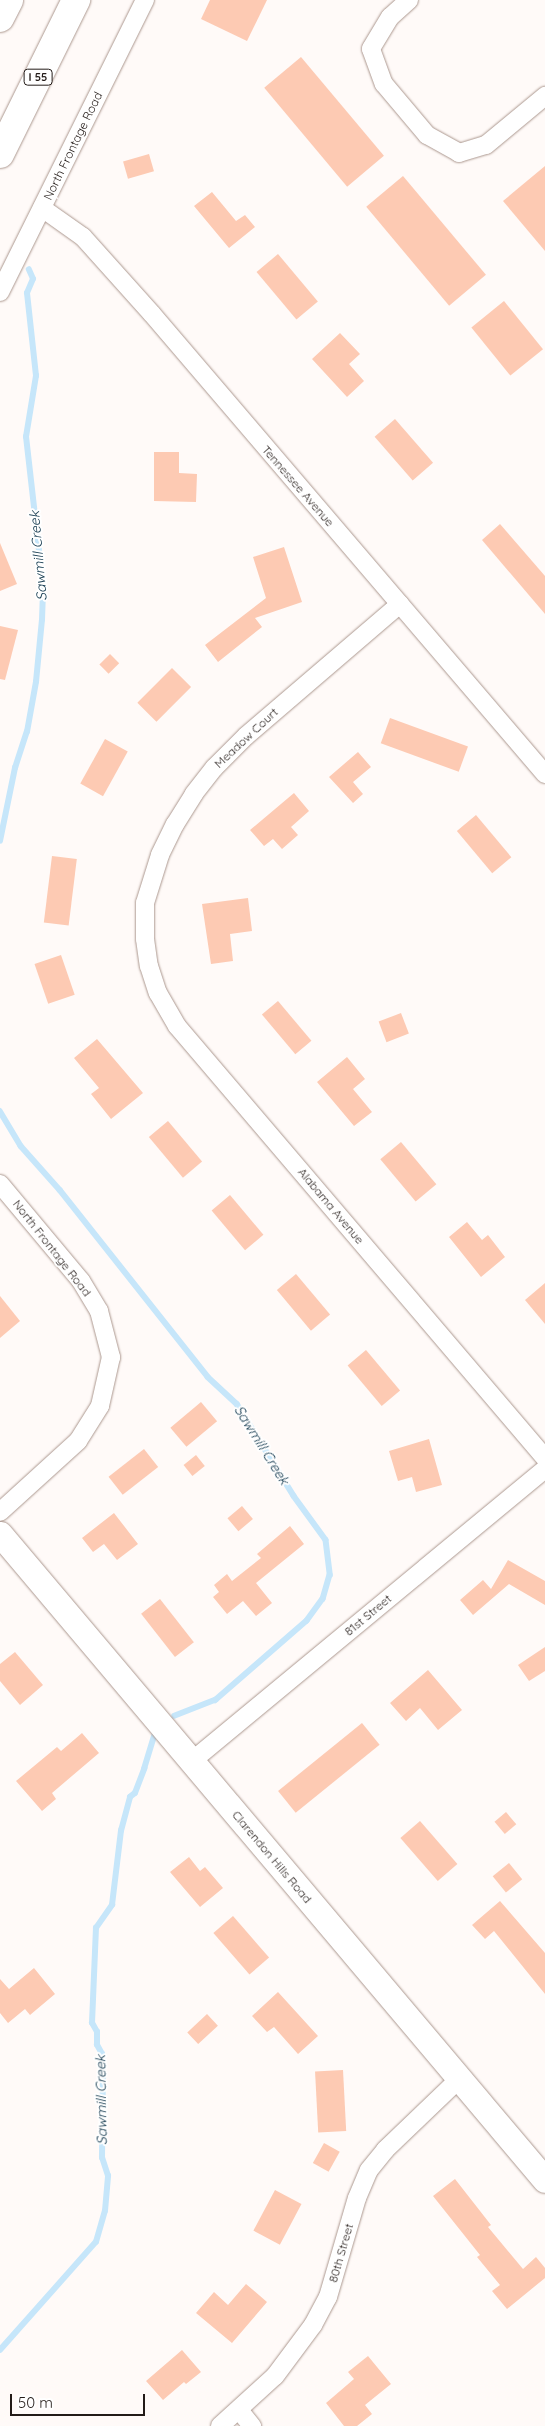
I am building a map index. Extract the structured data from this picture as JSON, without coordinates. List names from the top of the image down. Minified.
{"streets":{"highway":["I 55"],"street":["North Frontage Road","Tennessee Avenue","Meadow Court","Alabama Avenue","81st Street","Clarendon Hills Road","80th Street"]},"crossings":[["North Frontage Road","Tennessee Avenue"],["Tennessee Avenue","Meadow Court"],["Meadow Court","Alabama Avenue"],["81st Street","Clarendon Hills Road"],["Clarendon Hills Road","80th Street"]],"water":["Sawmill Creek"],"scale_bar":"50 m"}
